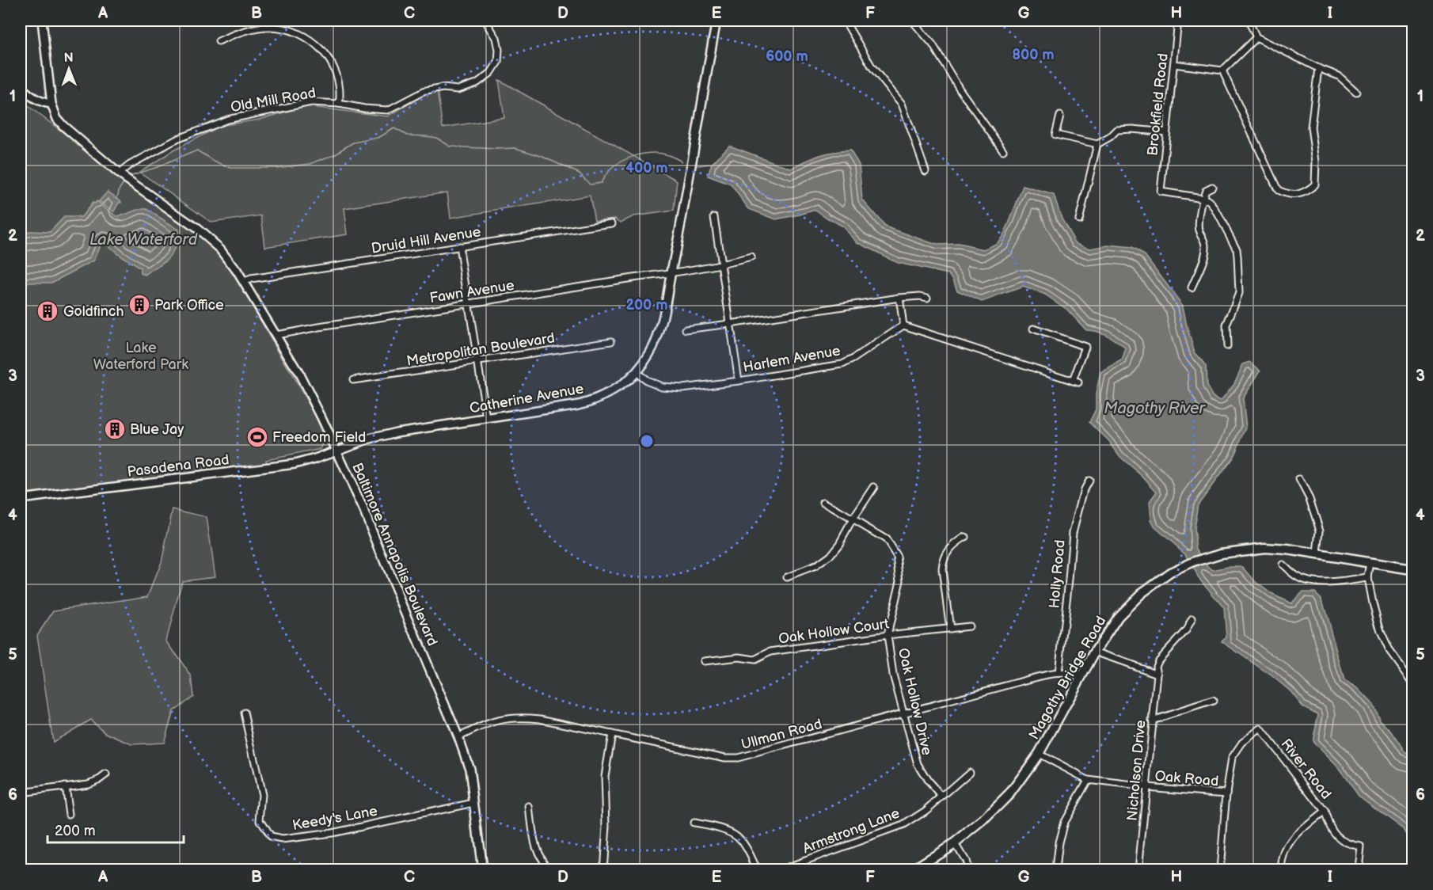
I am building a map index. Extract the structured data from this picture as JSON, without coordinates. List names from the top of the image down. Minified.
{"streets":{"main road":["Catherine Avenue","Pasadena Road","Baltimore Annapolis Boulevard","Magothy Bridge Road"],"street":["Old Mill Road","Brookfield Road","Druid Hill Avenue","Fawn Avenue","Metropolitan Boulevard","Harlem Avenue","Holly Road","Oak Hollow Court","Oak Hollow Drive","Ullman Road","River Road","Nicholson Drive","Oak Road","Keedy's Lane","Armstrong Lane"]},"crossings":[["Old Mill Road","Baltimore Annapolis Boulevard"],["Druid Hill Avenue","Baltimore Annapolis Boulevard"],["Fawn Avenue","Catherine Avenue"],["Fawn Avenue","Baltimore Annapolis Boulevard"],["Harlem Avenue","Catherine Avenue"],["Catherine Avenue","Pasadena Road"],["Catherine Avenue","Baltimore Annapolis Boulevard"],["Pasadena Road","Baltimore Annapolis Boulevard"],["Baltimore Annapolis Boulevard","Ullman Road"],["Baltimore Annapolis Boulevard","Keedy's Lane"],["Holly Road","Ullman Road"],["Oak Hollow Court","Oak Hollow Drive"],["Magothy Bridge Road","Ullman Road"],["Magothy Bridge Road","Oak Road"],["Oak Hollow Drive","Ullman Road"],["Oak Hollow Drive","Armstrong Lane"],["River Road","Oak Road"],["Nicholson Drive","Oak Road"]],"water":["Lake Waterford","Magothy River"],"parks":["Lake Waterford Park"],"places":{"building":["Park Office","Goldfinch","Blue Jay"],"sports":["Freedom Field"]},"scale_bar":"200 m","north":"top","grid":{"columns":["A","B","C","D","E","F","G","H","I"],"rows":["1","2","3","4","5","6"]},"rings":["800 m","600 m","400 m","200 m"]}
